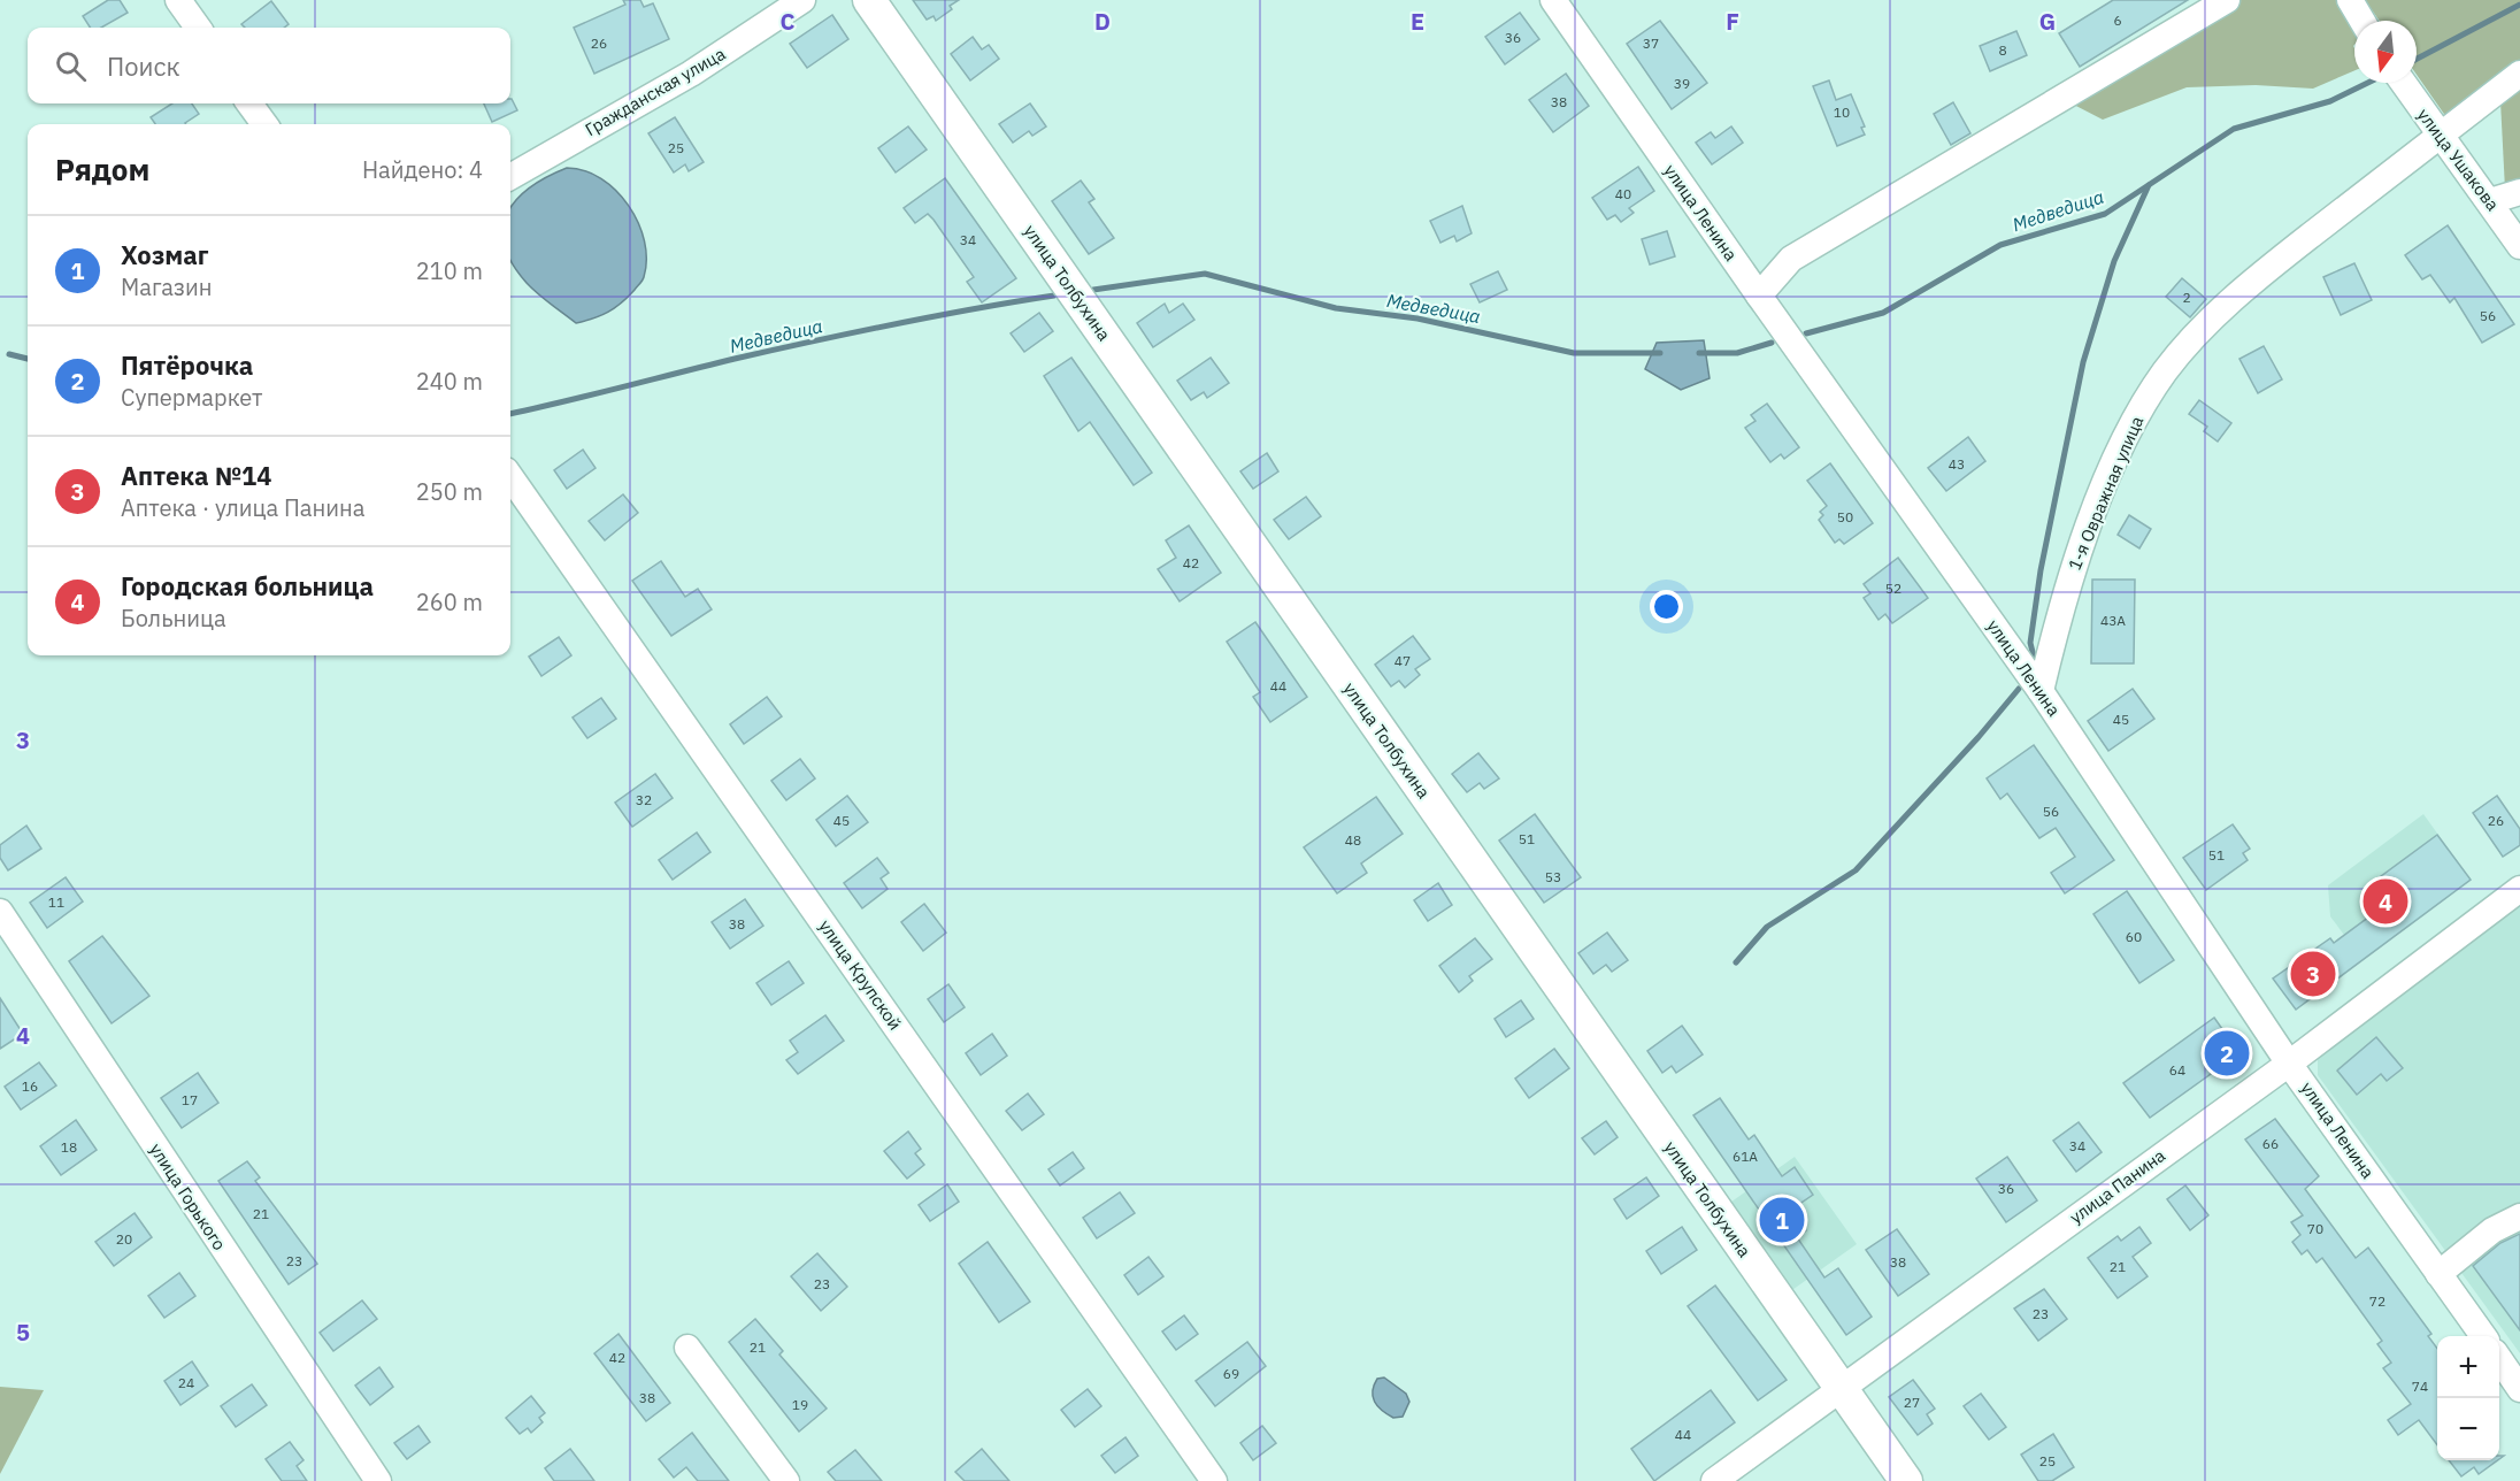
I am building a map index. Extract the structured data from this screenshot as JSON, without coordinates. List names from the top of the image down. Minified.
{"streets":{"main road":["улица Толбухина"],"street":["Гражданская улица","улица Ушакова","улица Ленина","1-я Овражная улица","улица Крупской","улица Панина","улица Горького"]},"crossings":[["улица Ушакова","1-я Овражная улица"],["улица Ленина","1-я Овражная улица"],["улица Ленина","улица Панина"],["улица Толбухина","улица Панина"]],"water":["Медведица"],"house_numbers":["6","36","26","37","8","39","38","10","25","40","34","2","56","43","50","42","52","43А","47","44","45","32","56","45","26","51","48","51","53","11","38","60","64","16","17","66","34","18","61А","36","21","70","20","23","38","21","23","72","23","21","42","69","24","74","38","27","19","44","25"],"north":"bottom","page":{"search":"Поиск","heading":["Рядом","Найдено: 4"],"list":[{"mark":"1","name":"Хозмаг","note":"Магазин","value":"210 m"},{"mark":"2","name":"Пятёрочка","note":"Супермаркет","value":"240 m"},{"mark":"3","name":"Аптека №14","note":"Аптека · улица Панина","value":"250 m"},{"mark":"4","name":"Городская больница","note":"Больница","value":"260 m"}],"pins":["4","3","2","1"],"map_buttons":["+","−"]},"grid":{"columns":["C","D","E","F","G"],"rows":["3","4","5"]}}
